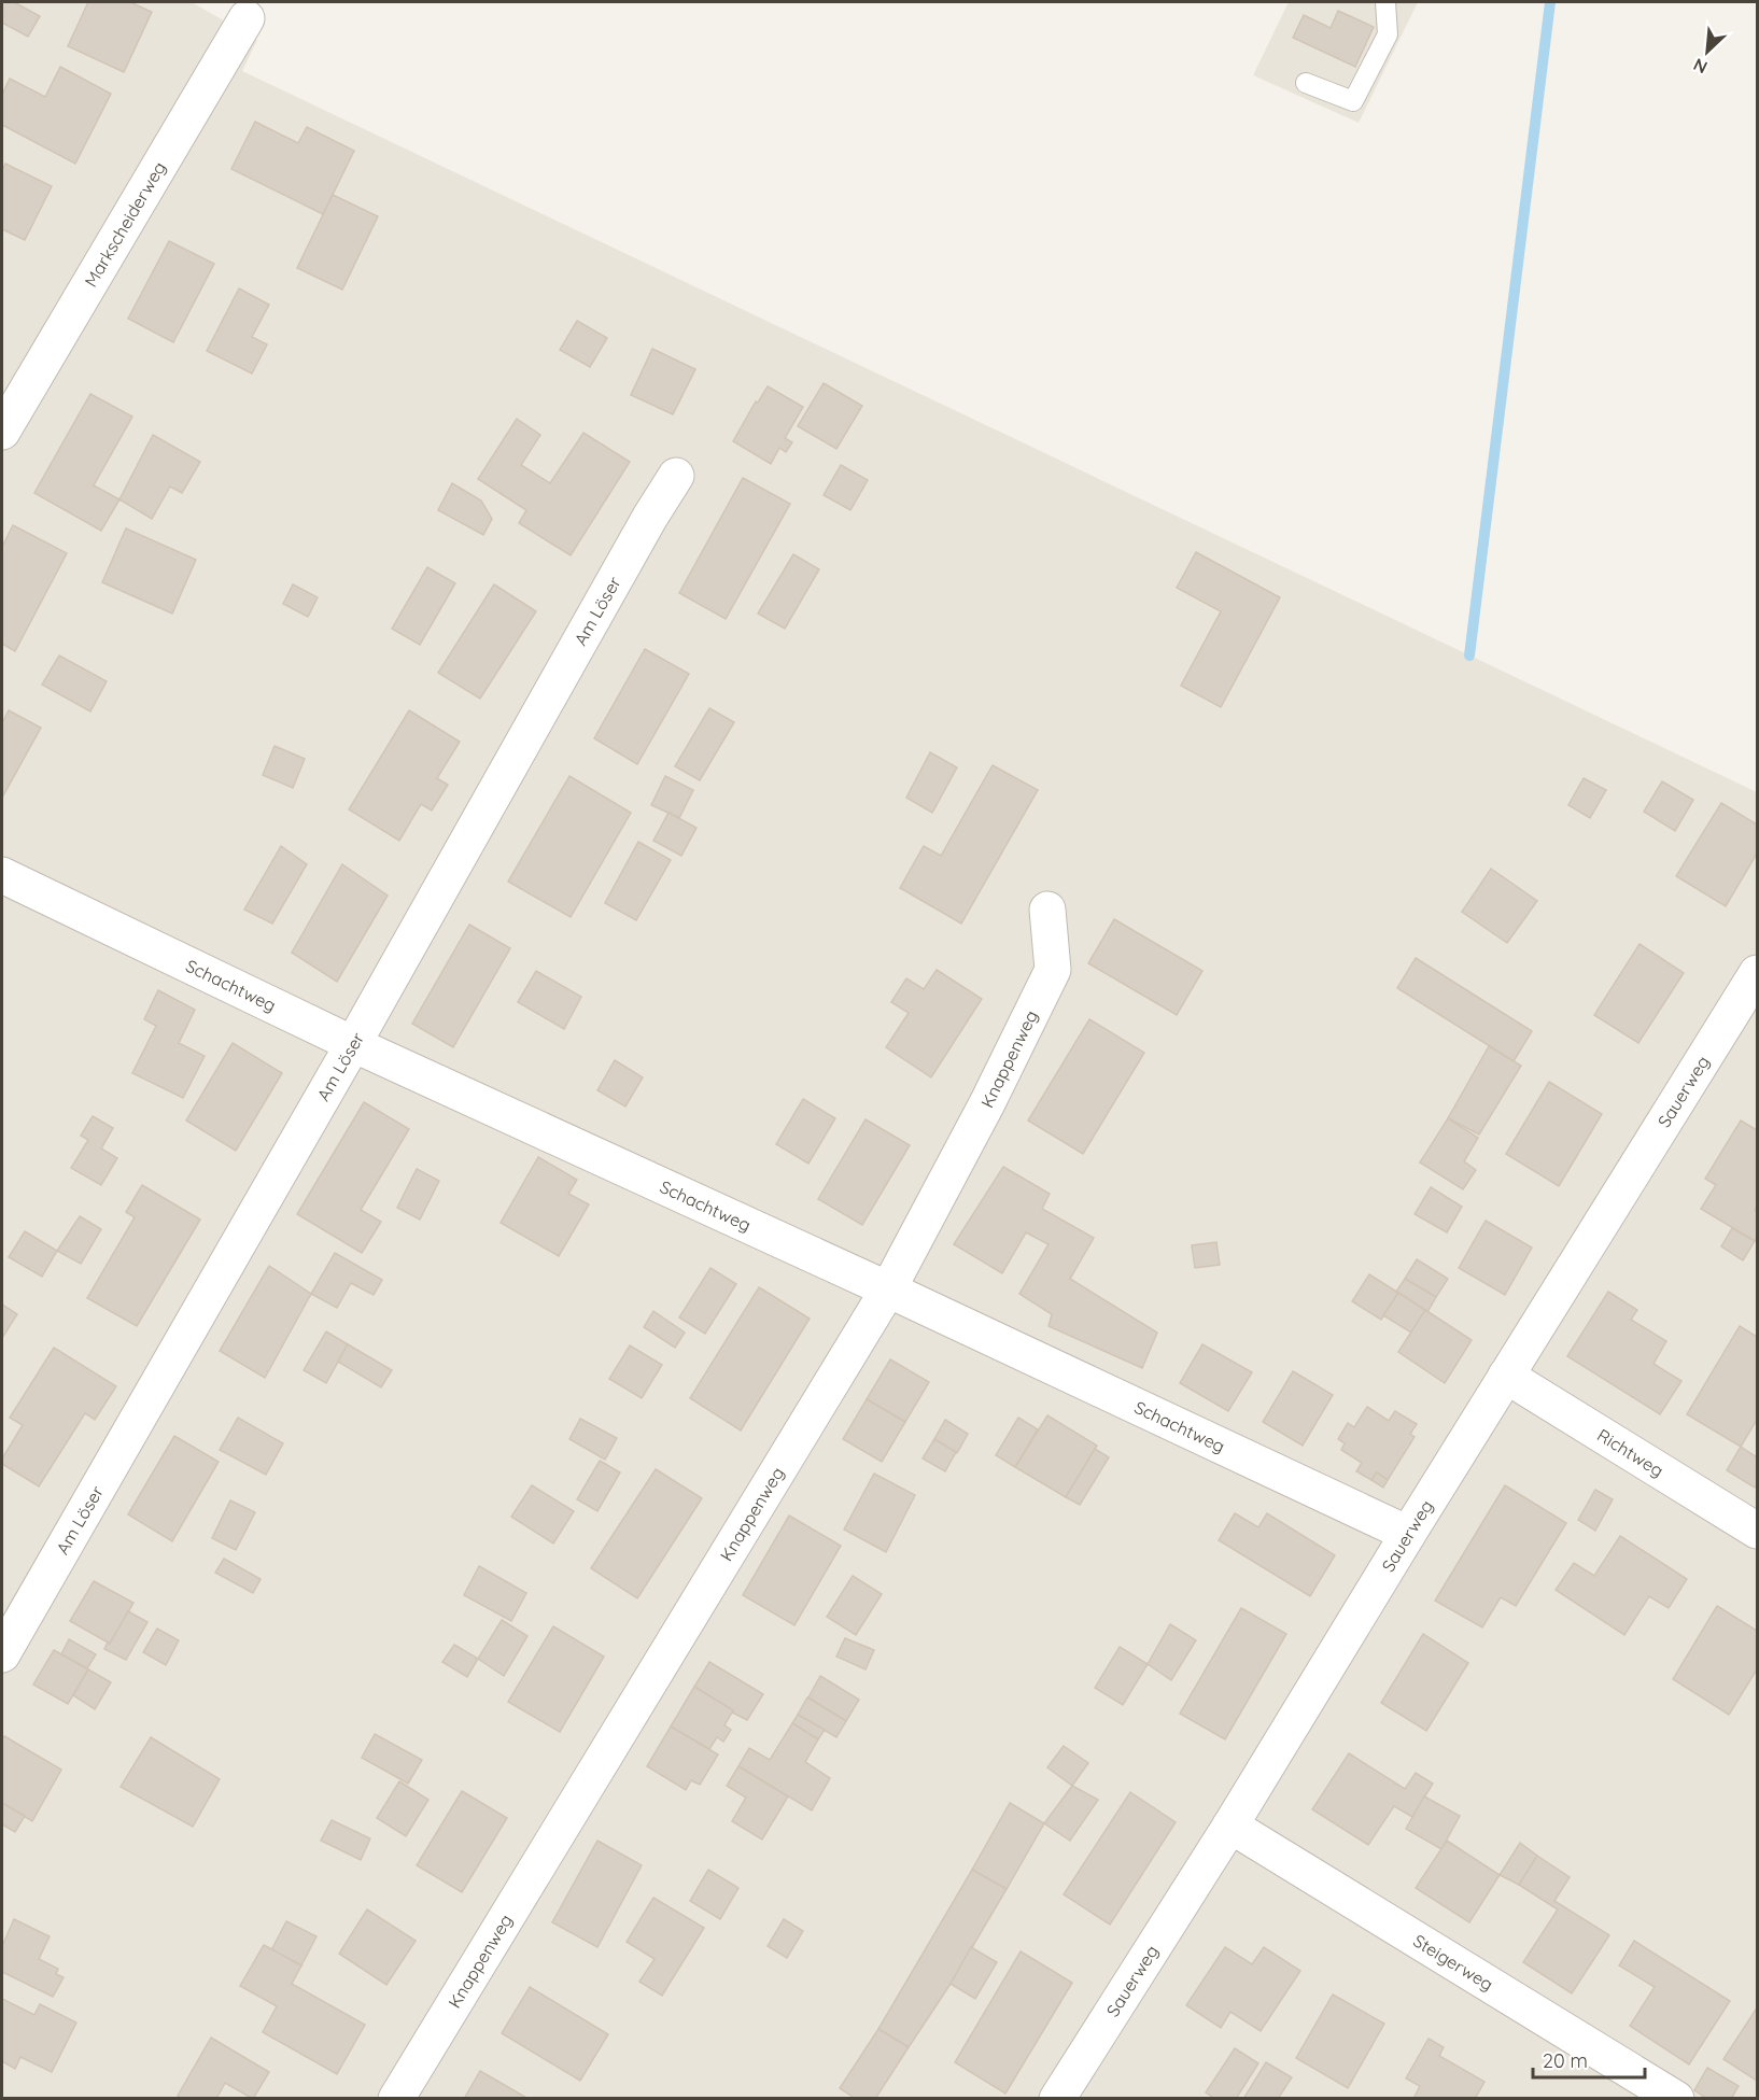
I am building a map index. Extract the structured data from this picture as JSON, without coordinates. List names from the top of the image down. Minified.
{"streets":{"street":["Markscheiderweg","Am Löser","Schachtweg","Knappenweg","Sauerweg","Richtweg","Steigerweg"]},"crossings":[["Am Löser","Schachtweg"],["Schachtweg","Knappenweg"],["Schachtweg","Sauerweg"],["Sauerweg","Richtweg"],["Sauerweg","Steigerweg"]],"scale_bar":"20 m","north":"bottom left"}
